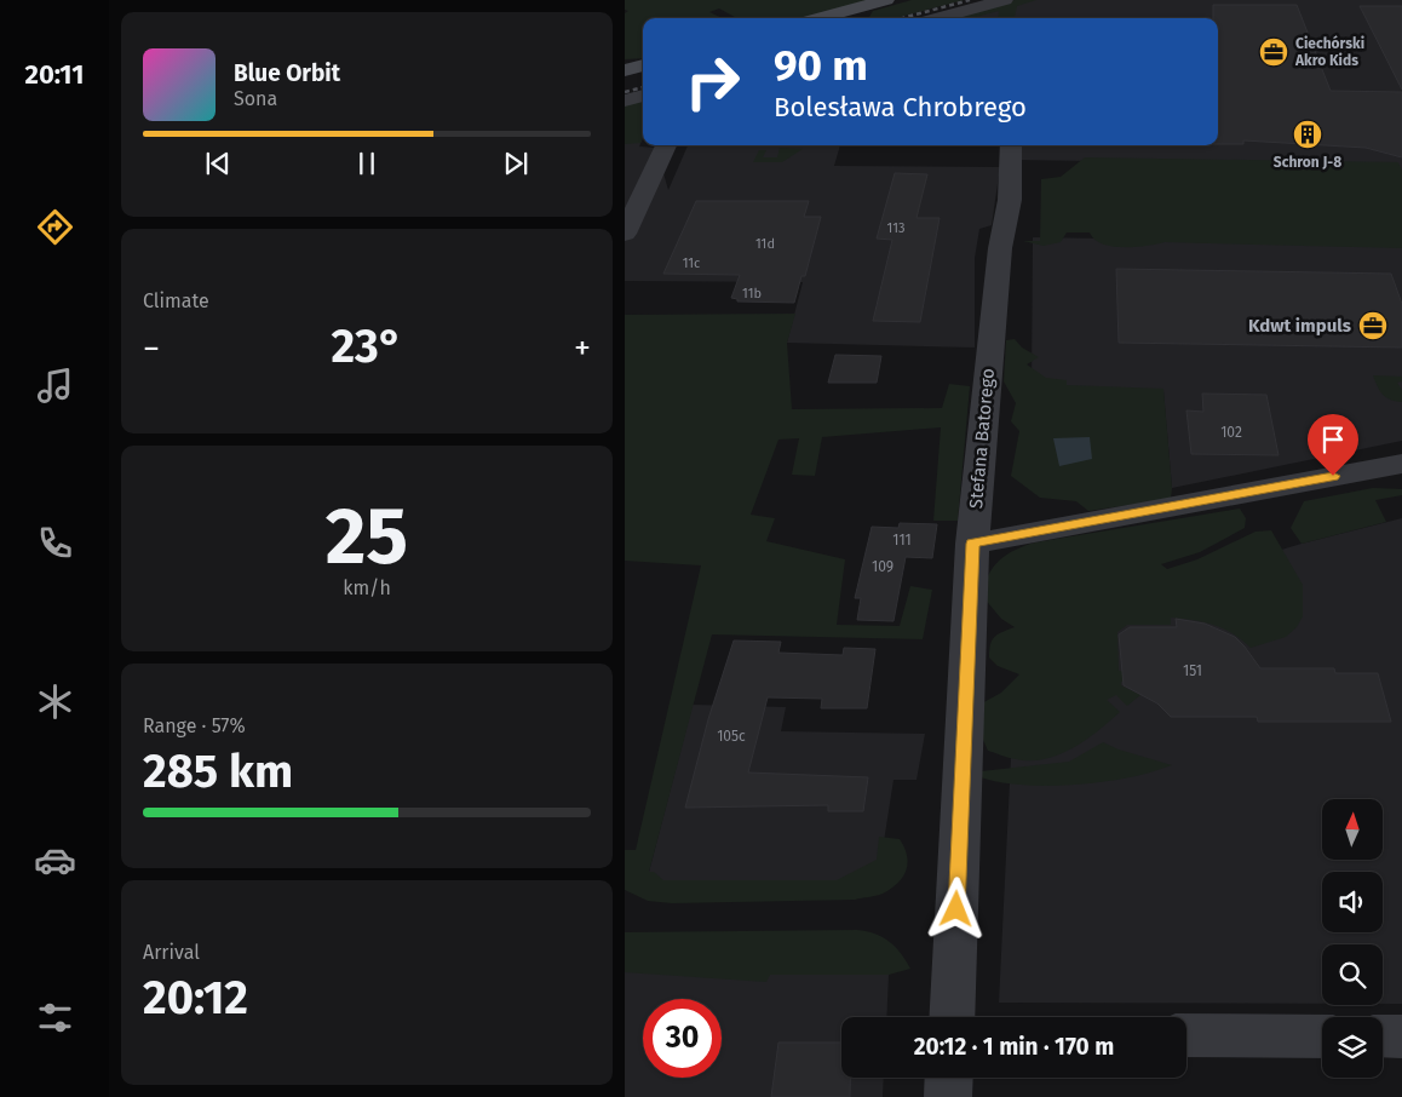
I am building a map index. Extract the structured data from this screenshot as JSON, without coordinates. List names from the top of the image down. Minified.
{"streets":{"street":["Stefana Batorego"]},"places":{"office":["Ciechórski Akro Kids","Kdwt impuls"],"building":["Schron J-8"]},"house_numbers":["113","11d","11c","11b","102","111","109","151","105c"],"north":"top","page":{"tabs":"20:11","turn":["90 m","Bolesława Chrobrego"],"song":["Blue Orbit","Sona"],"tile":["Climate",["25","km/h"],["Range · 57%","285 km"],["Arrival","20:12"]],"heat":["−","23°","+"],"limit":"30","trip":"20:12 · 1 min · 170 m"}}
